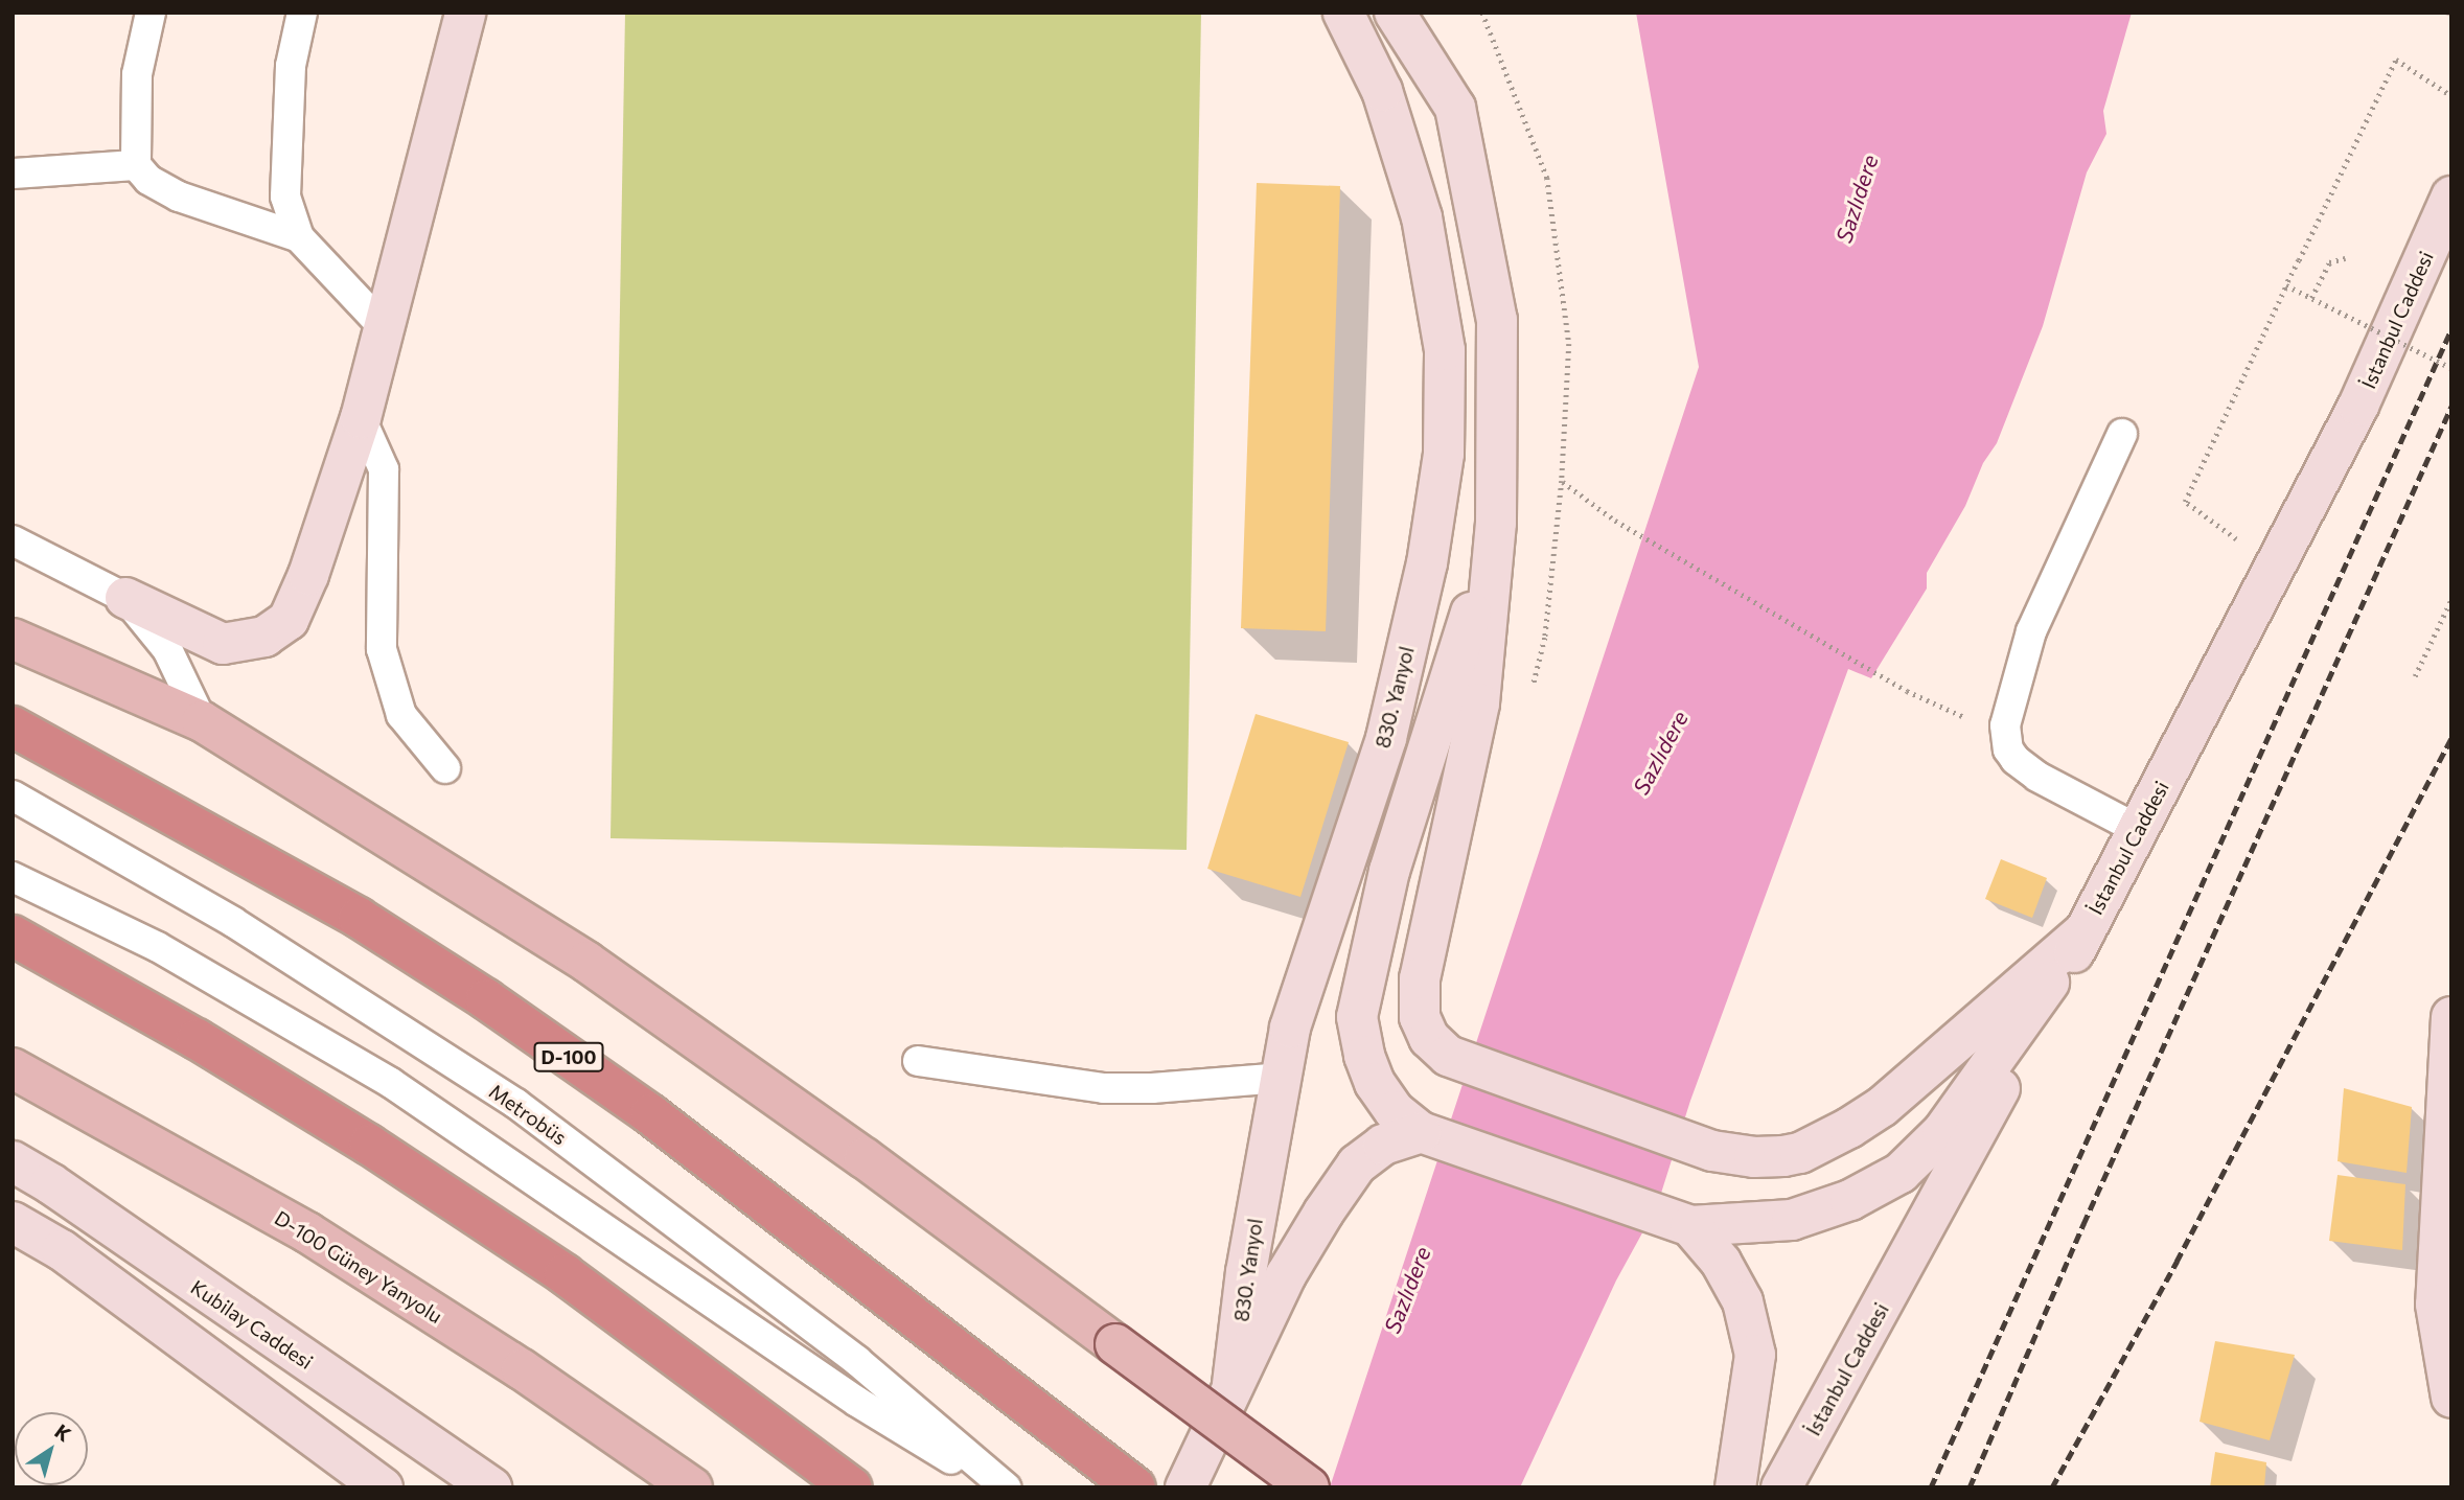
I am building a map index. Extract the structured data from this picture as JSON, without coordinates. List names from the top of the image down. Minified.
{"streets":{"highway":["D-100"],"main road":["İstanbul Caddesi","830. Yanyol","D-100 Güney Yanyolu","Kubilay Caddesi"],"lane":["Metrobüs"]},"water":["Sazlıdere"],"north":"top right"}
